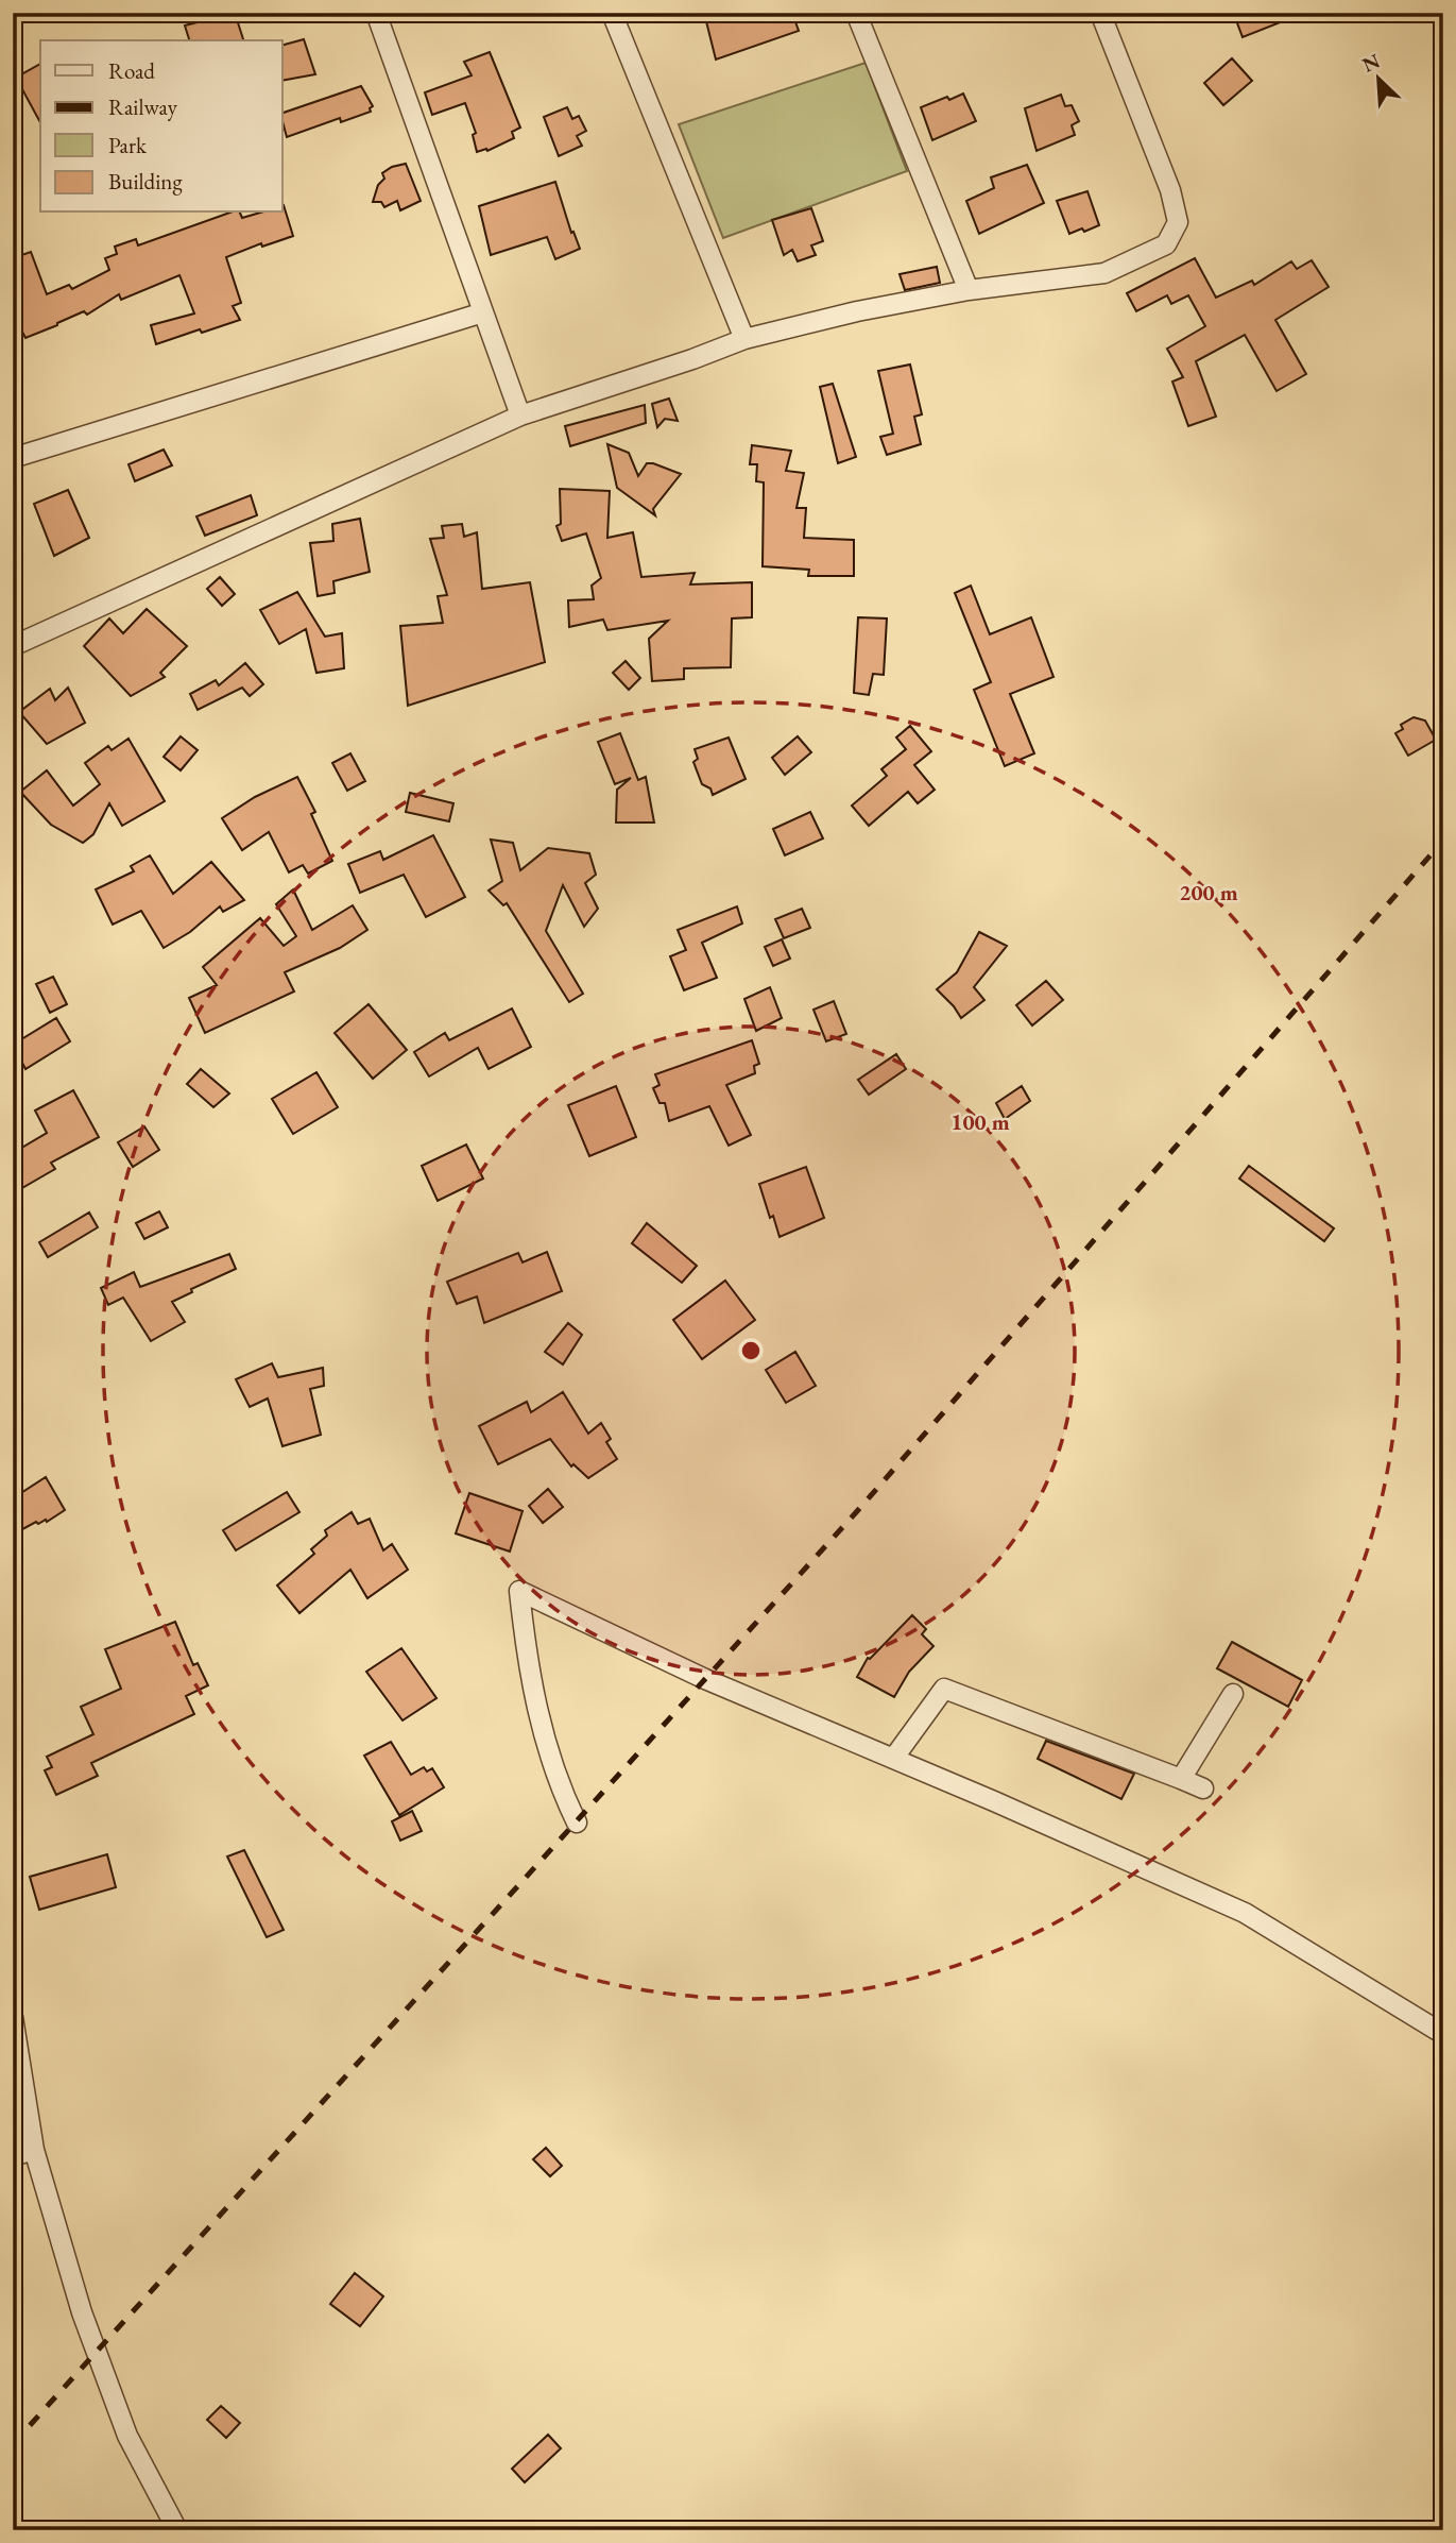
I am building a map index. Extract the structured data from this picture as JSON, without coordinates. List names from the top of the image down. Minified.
{"legend":["Road","Railway","Park","Building"],"north":"top left","rings":["200 m","100 m"]}
